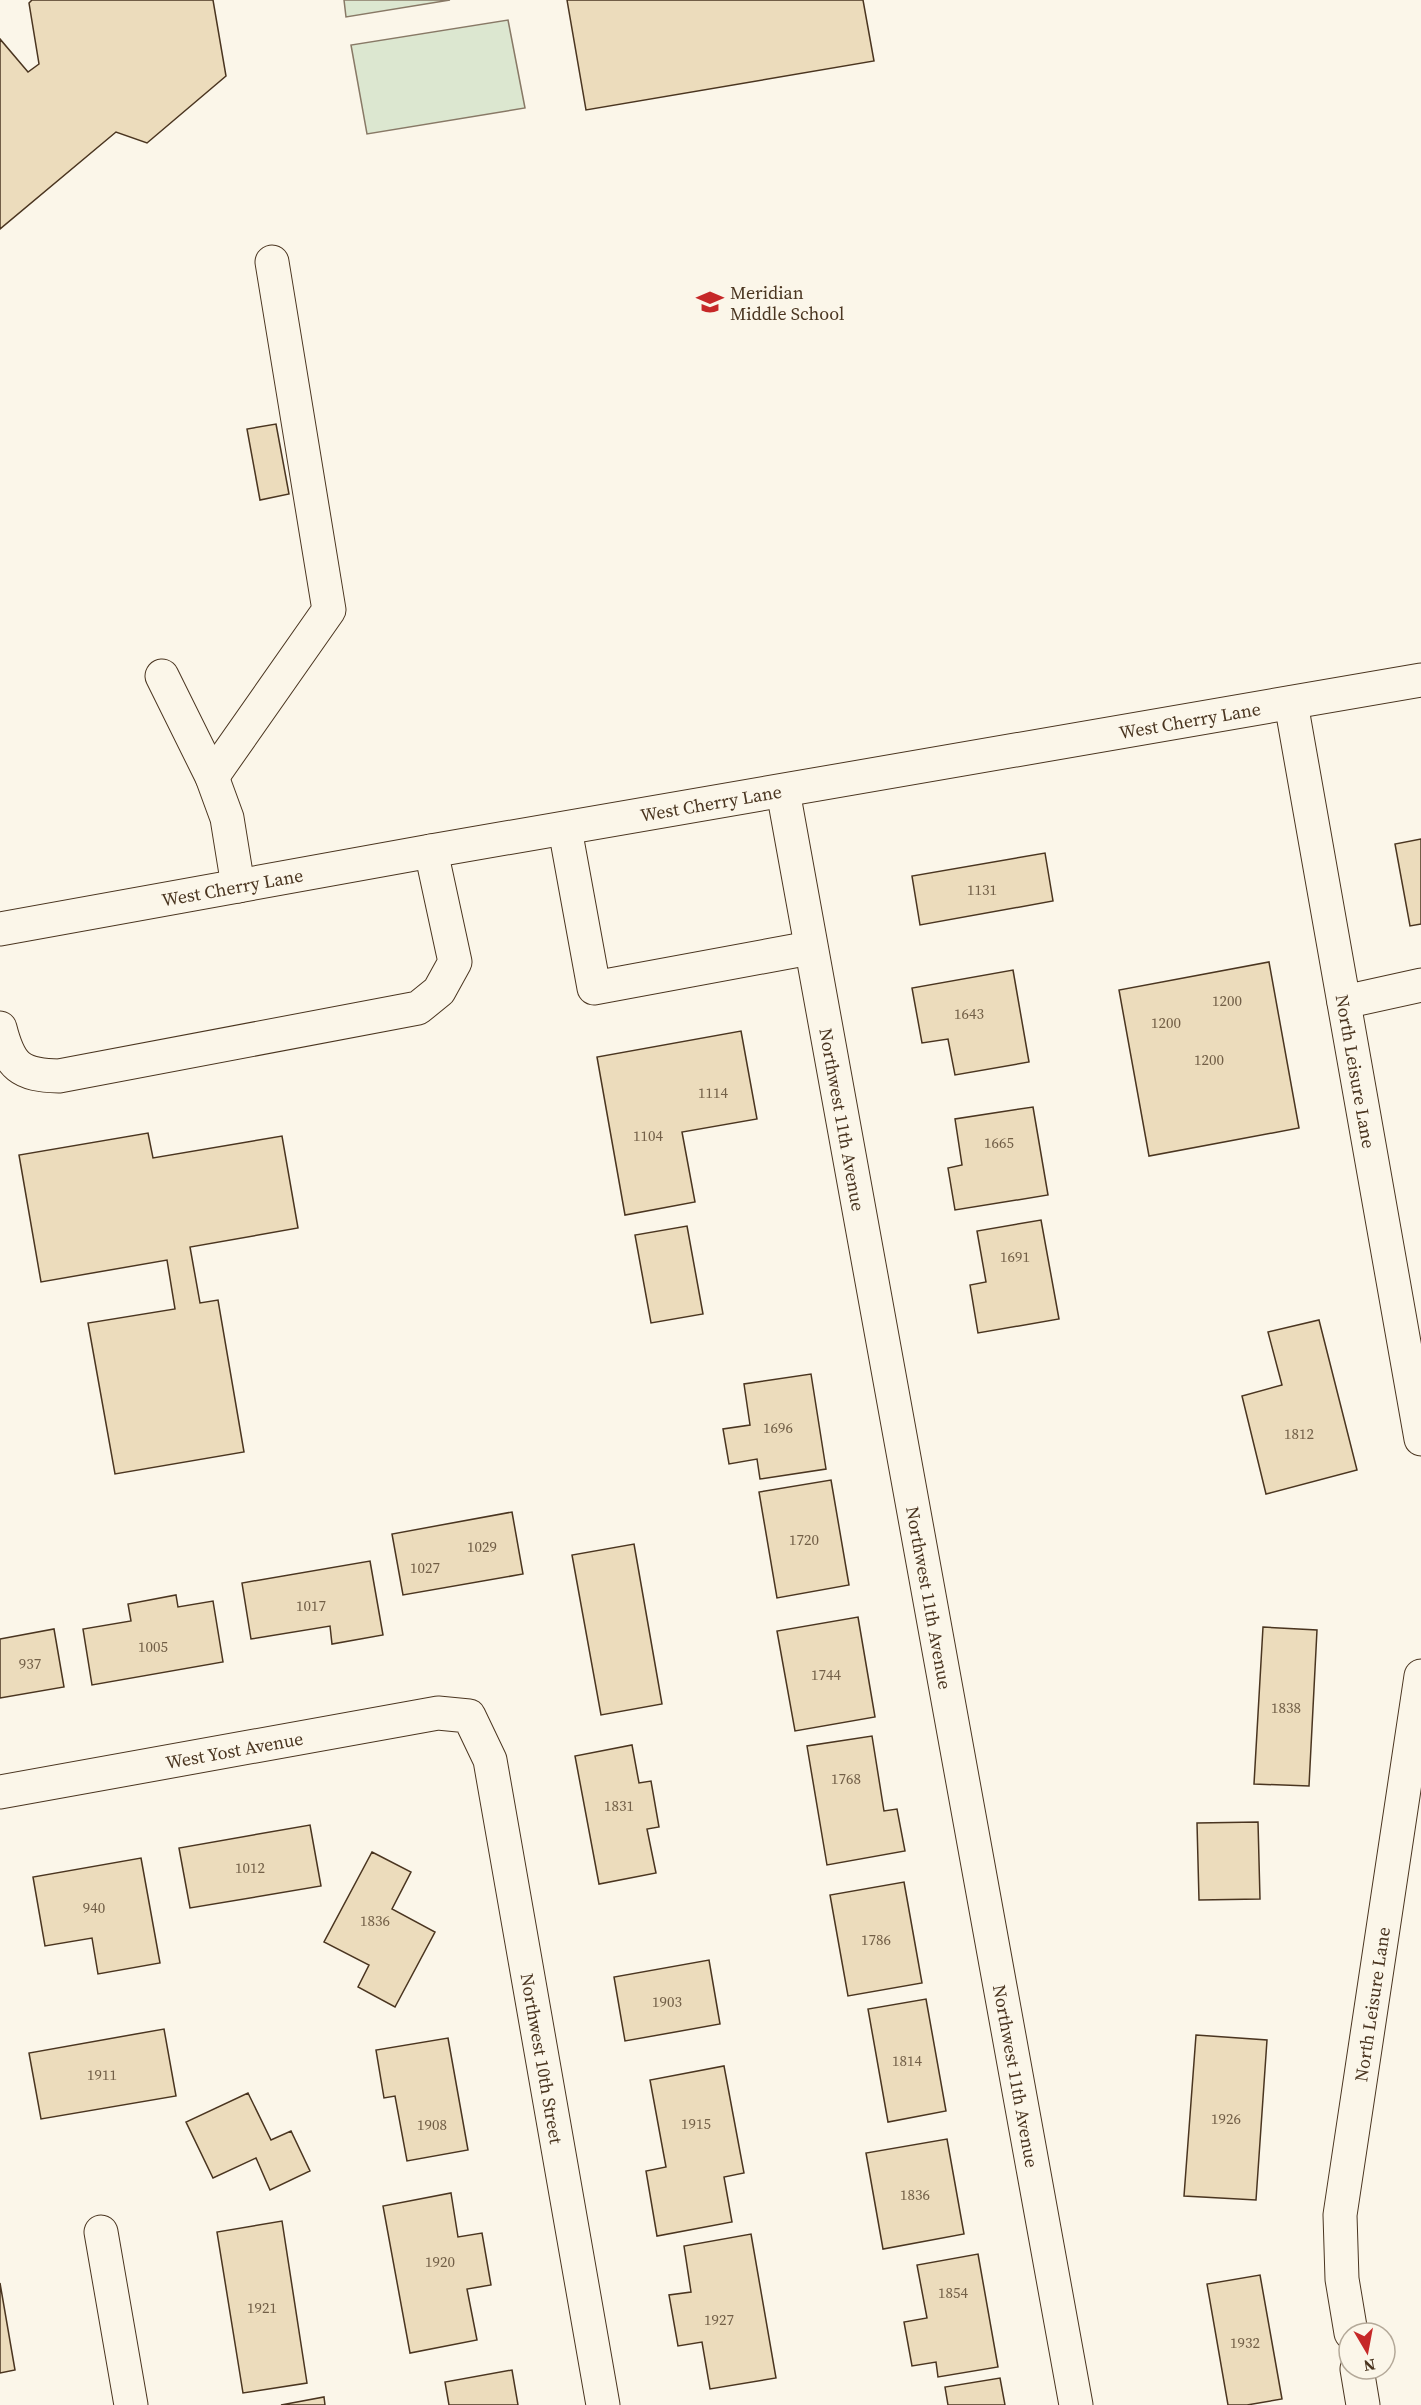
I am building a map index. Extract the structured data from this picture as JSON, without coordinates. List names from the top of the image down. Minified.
{"streets":{"street":["West Cherry Lane","North Leisure Lane","Northwest 11th Avenue","West Yost Avenue","Northwest 10th Street"]},"crossings":[["West Cherry Lane","North Leisure Lane"],["West Cherry Lane","Northwest 11th Avenue"],["West Yost Avenue","Northwest 10th Street"]],"places":{"school or university":["Meridian Middle School"]},"house_numbers":["1131","1200","1643","1200","1200","1114","1104","1665","1691","1696","1812","1720","1029","1027","1017","1005","937","1744","1838","1768","1831","1012","940","1836","1786","1903","1814","1911","1926","1915","1908","1836","1920","1854","1921","1927","1932"],"north":"bottom"}
